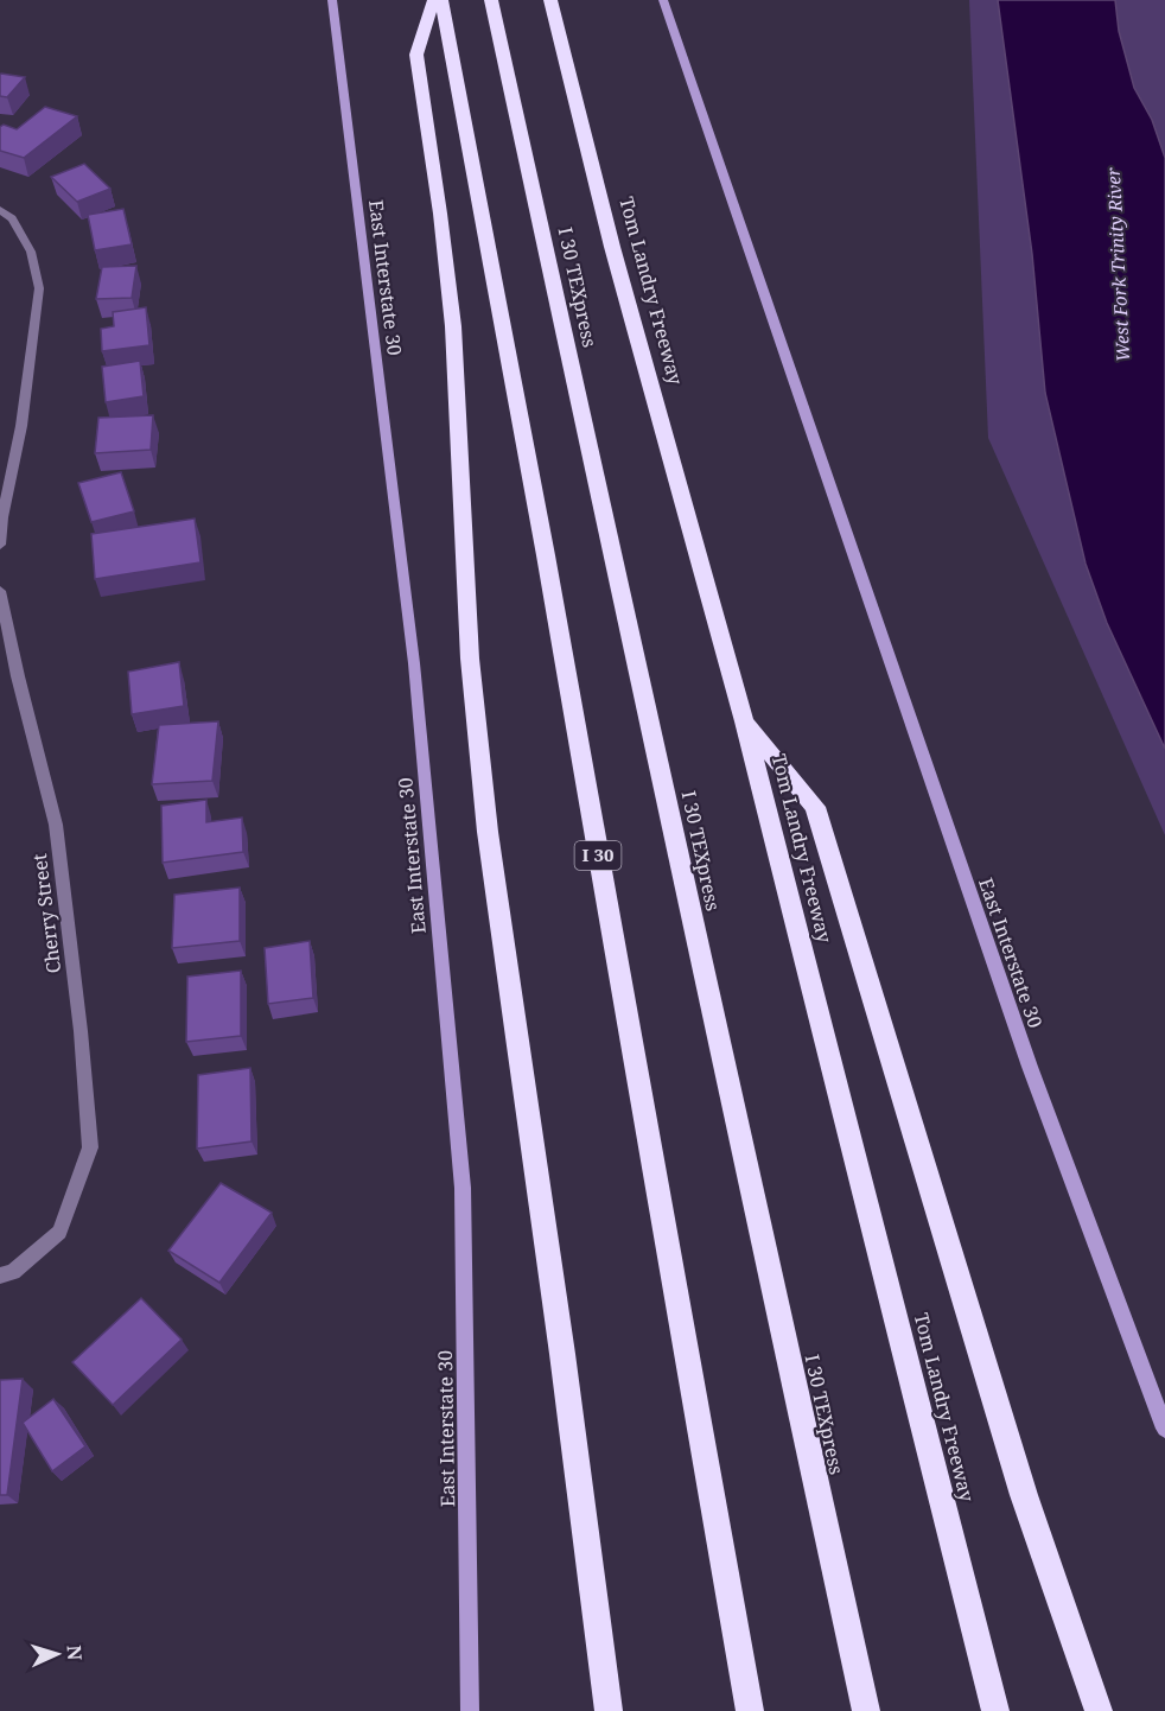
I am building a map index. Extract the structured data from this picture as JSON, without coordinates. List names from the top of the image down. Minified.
{"streets":{"highway":["I 30 TEXpress","Tom Landry Freeway","I 30"],"main road":["East Interstate 30"],"street":["Cherry Street"]},"water":["West Fork Trinity River"],"north":"right"}
